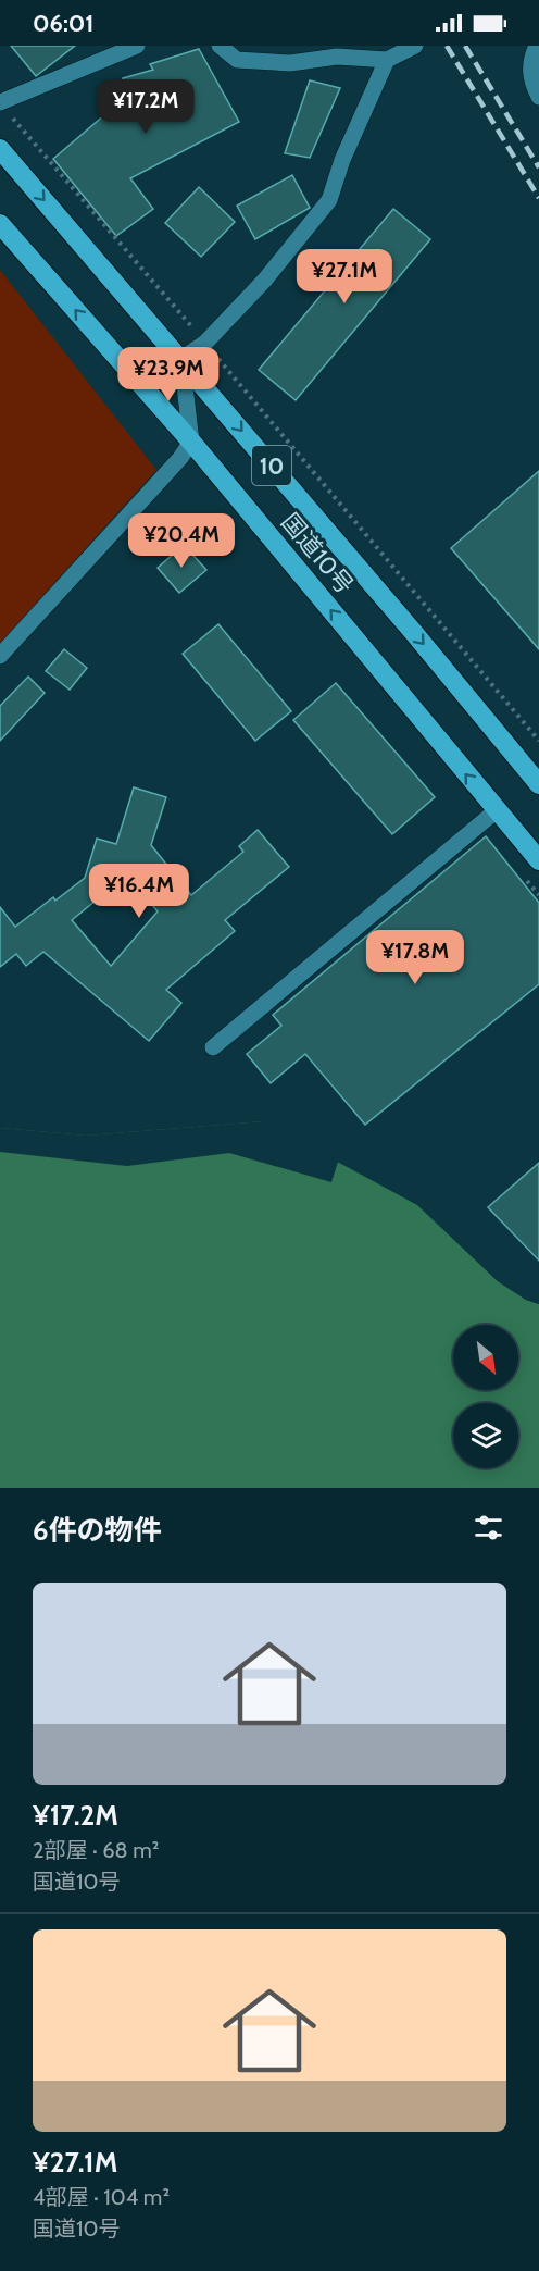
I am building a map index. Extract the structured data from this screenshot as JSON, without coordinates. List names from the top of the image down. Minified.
{"streets":{"highway":["10","国道10号"]},"north":"bottom right","page":{"status":"06:01","price":["¥17.2M","¥27.1M","¥23.9M","¥20.4M","¥16.4M","¥17.8M"],"heading":"6件の物件","list":[{"name":"¥17.2M","note":"2部屋 · 68 m² · 国道10号"},{"name":"¥27.1M","note":"4部屋 · 104 m² · 国道10号"}]}}
